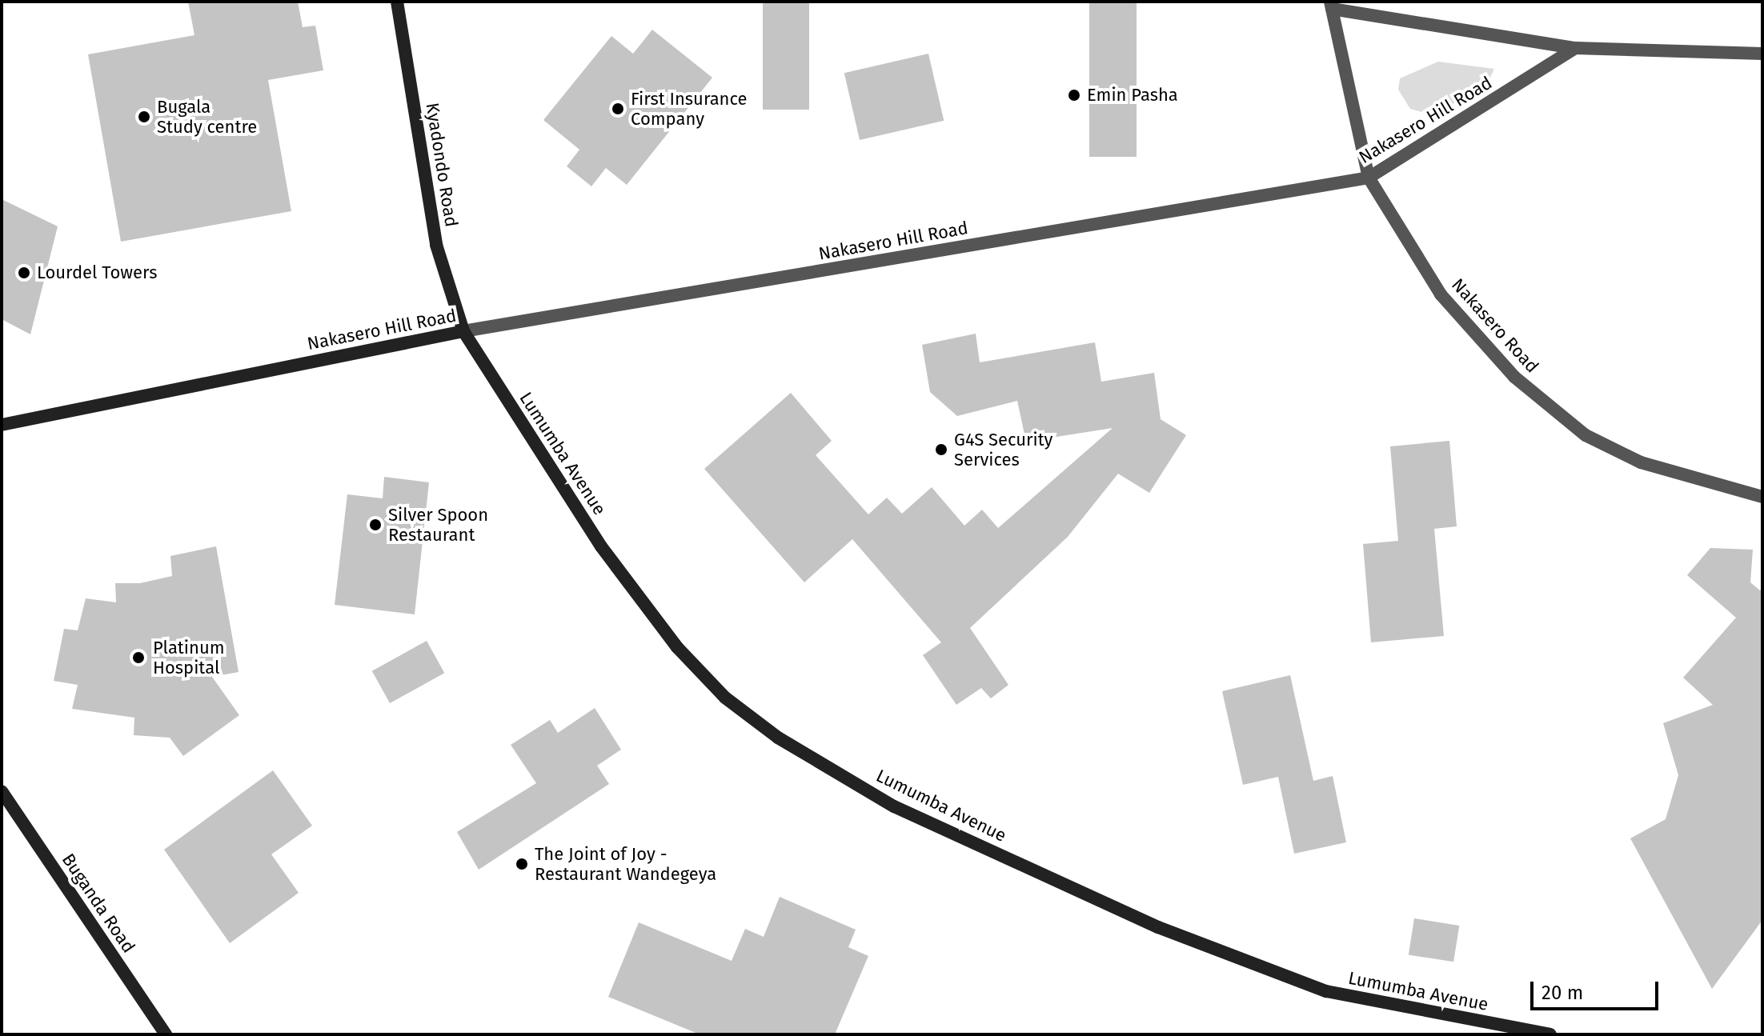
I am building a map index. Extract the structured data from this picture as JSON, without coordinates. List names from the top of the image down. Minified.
{"streets":{"main road":["Nakasero Hill Road","Kyadondo Road","Lumumba Avenue","Buganda Road"],"street":["Nakasero Road"]},"crossings":[["Nakasero Hill Road","Kyadondo Road"],["Nakasero Hill Road","Nakasero Road"],["Nakasero Hill Road","Lumumba Avenue"],["Kyadondo Road","Lumumba Avenue"]],"places":["Emin Pasha","First Insurance Company","Bugala Study centre","Lourdel Towers","G4S Security Services","Silver Spoon Restaurant","Platinum Hospital","The Joint of Joy - Restaurant Wandegeya"],"scale_bar":"20 m"}
